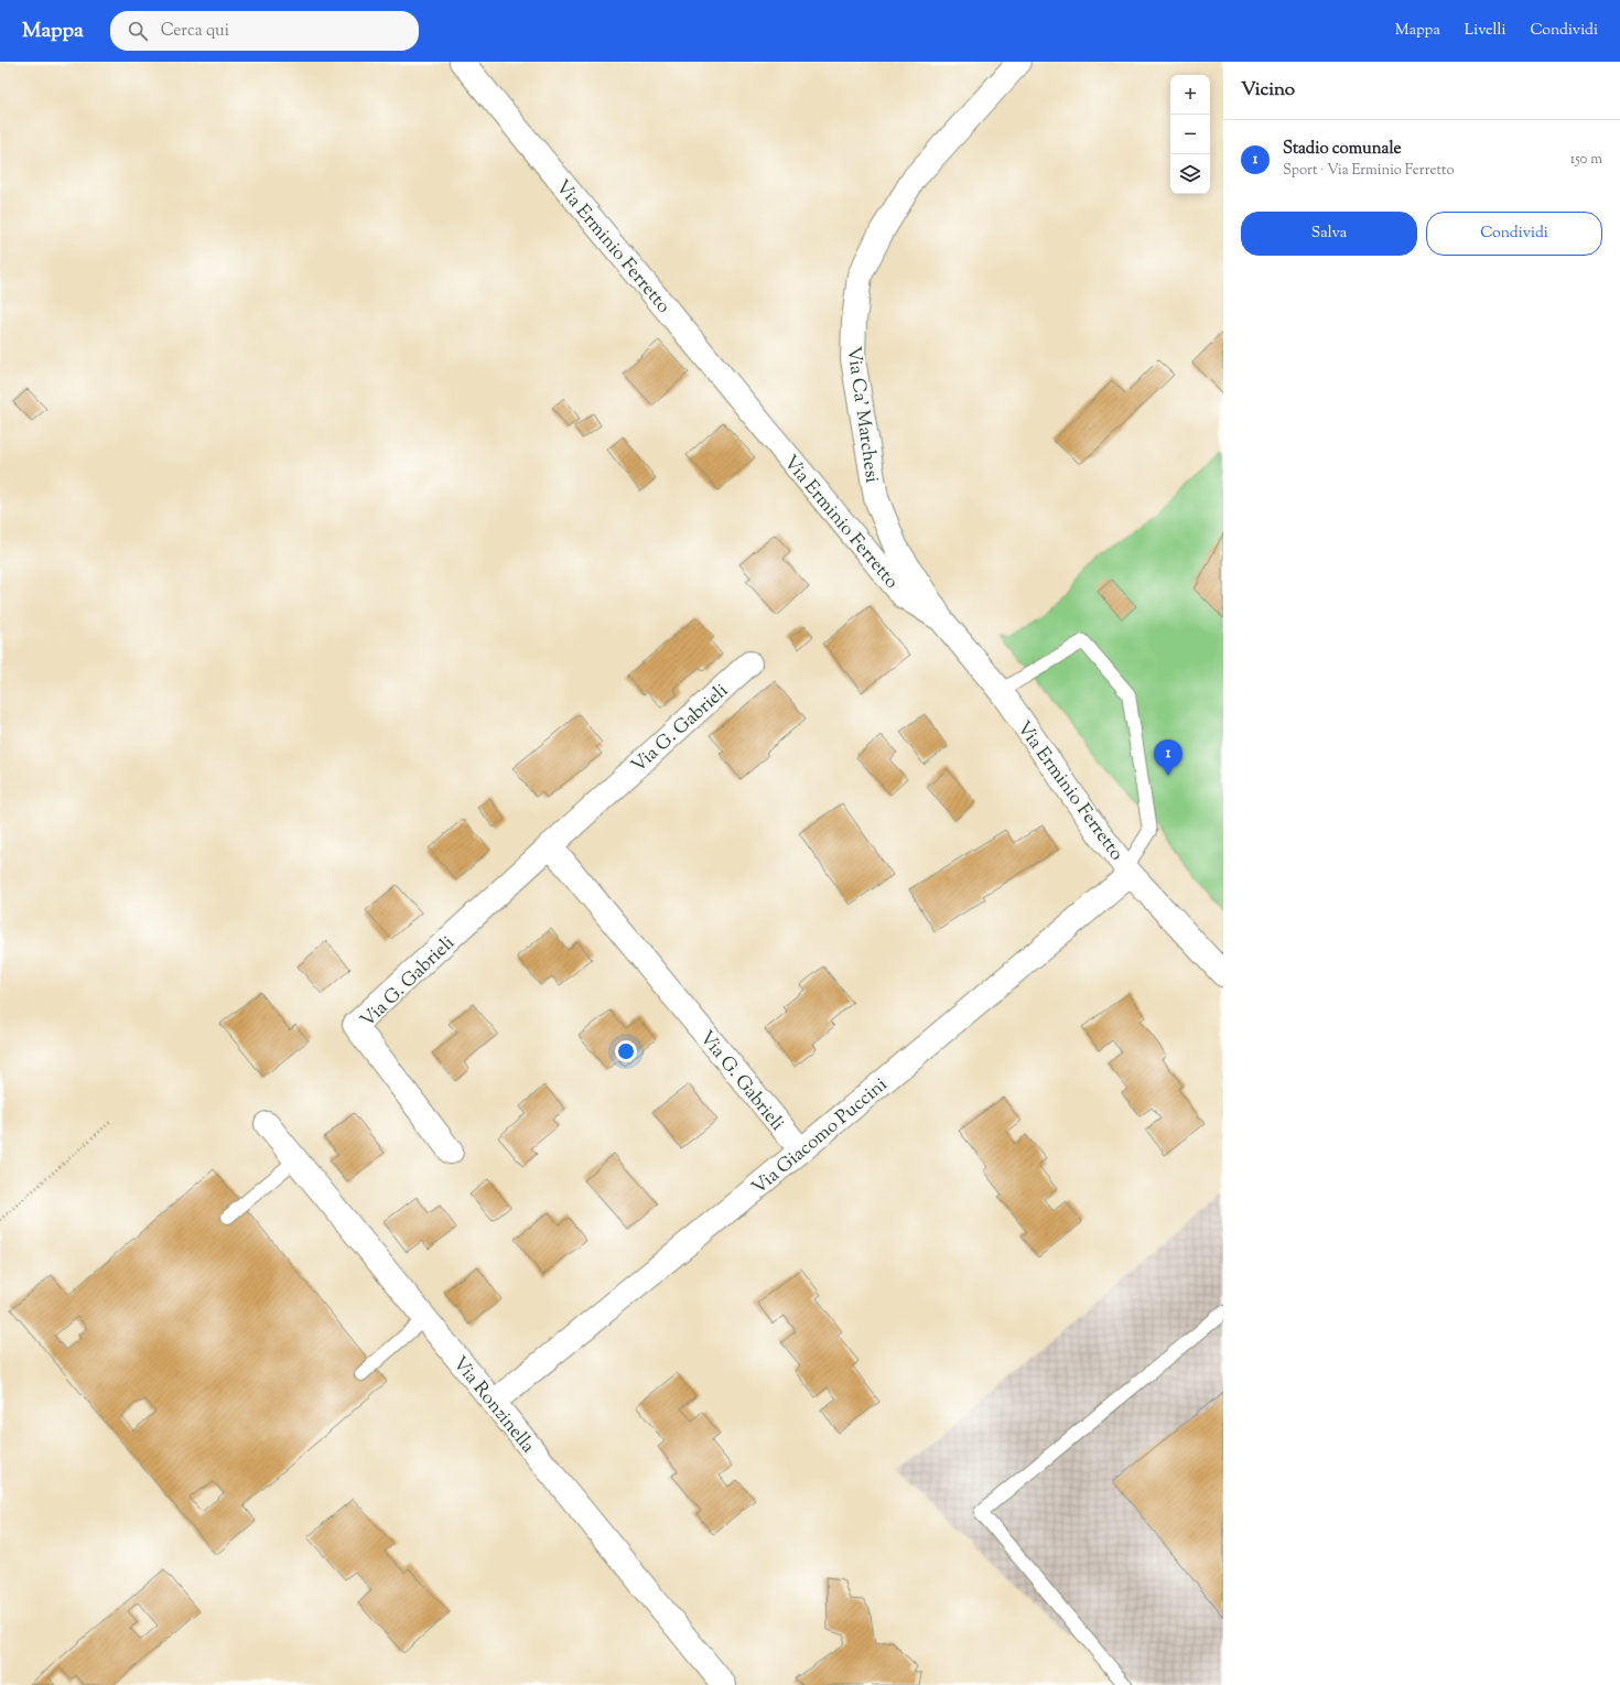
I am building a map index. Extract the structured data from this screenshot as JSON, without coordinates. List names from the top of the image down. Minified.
{"streets":{"street":["Via Erminio Ferretto","Via Ca' Marchesi","Via G. Gabrieli","Via Giacomo Puccini","Via Ronzinella"]},"crossings":[["Via Erminio Ferretto","Via Ca' Marchesi"],["Via Erminio Ferretto","Via Giacomo Puccini"],["Via G. Gabrieli","Via Giacomo Puccini"]],"page":{"header":"Mappa","search":"Cerca qui","nav":["Mappa","Livelli","Condividi"],"heading":"Vicino","map_buttons":["+","−"],"list":[{"mark":"1","name":"Stadio comunale","note":"Sport · Via Erminio Ferretto","value":"150 m"}],"buttons":["Salva","Condividi"],"pins":"1"}}
